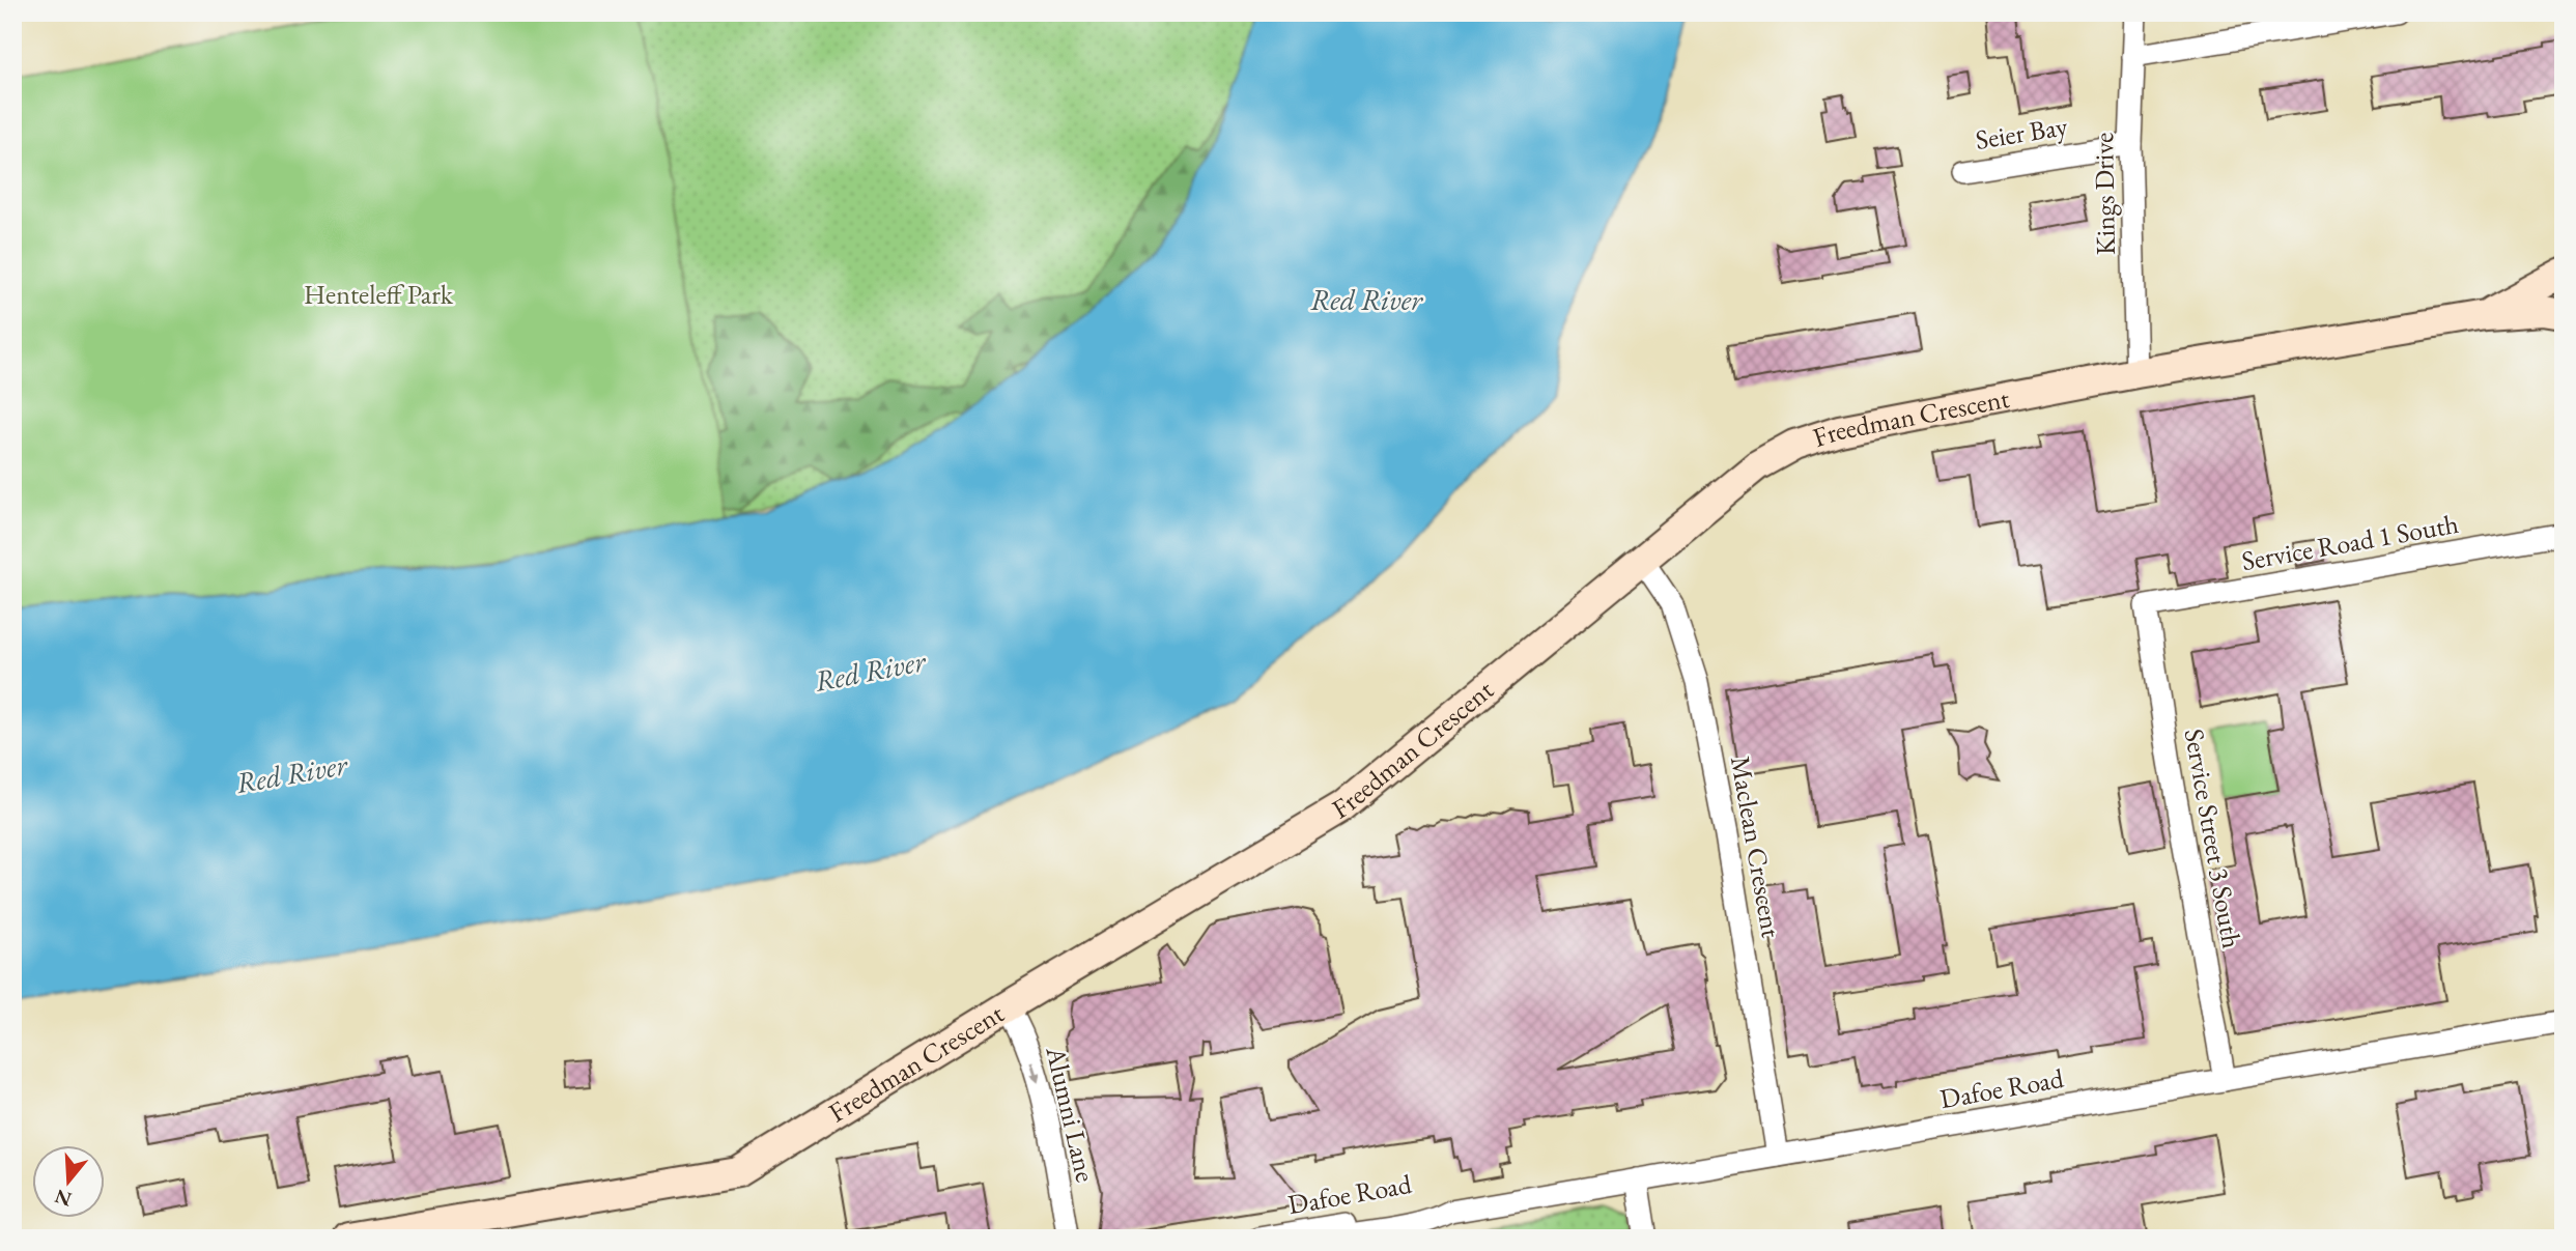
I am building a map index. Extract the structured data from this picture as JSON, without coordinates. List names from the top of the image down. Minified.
{"streets":{"street":["Seier Bay","Kings Drive","Freedman Crescent","Service Road 1 South","Service Street 3 South","Maclean Crescent","Dafoe Road","Alumni Lane"]},"crossings":[["Seier Bay","Kings Drive"],["Kings Drive","Freedman Crescent"],["Freedman Crescent","Maclean Crescent"],["Freedman Crescent","Alumni Lane"],["Service Road 1 South","Service Street 3 South"],["Service Street 3 South","Dafoe Road"],["Maclean Crescent","Dafoe Road"]],"one_way":["Alumni Lane"],"water":["Red River"],"parks":["Henteleff Park"],"north":"bottom"}
